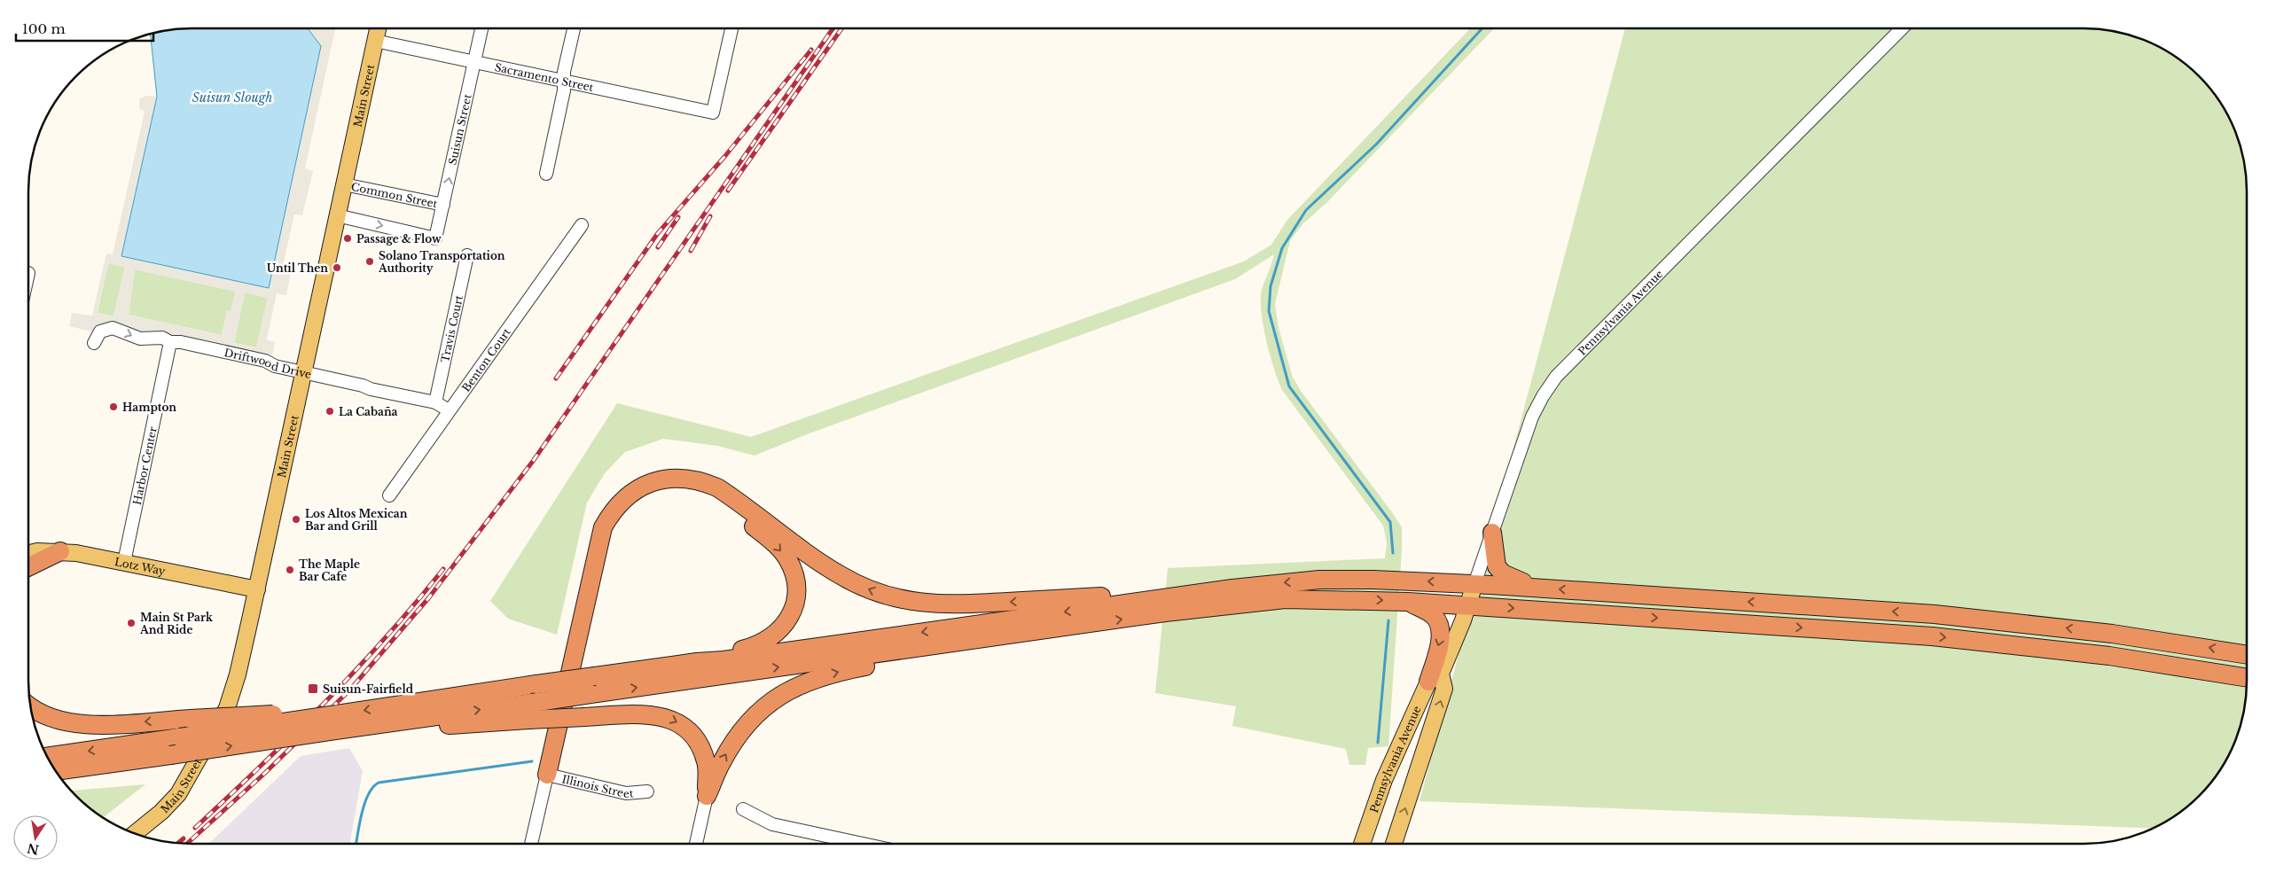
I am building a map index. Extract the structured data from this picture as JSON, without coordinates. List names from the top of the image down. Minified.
{"streets":{"main road":["Main Street","Pennsylvania Avenue","Lotz Way"],"street":["Sacramento Street","Suisun Street","Common Street","Travis Court","Benton Court","Driftwood Drive","Harbor Center","Illinois Street"]},"crossings":[["Sacramento Street","Main Street"],["Sacramento Street","Suisun Street"],["Main Street","Suisun Street"],["Main Street","Common Street"],["Main Street","Driftwood Drive"],["Main Street","Lotz Way"],["Suisun Street","Common Street"],["Travis Court","Driftwood Drive"],["Benton Court","Driftwood Drive"],["Driftwood Drive","Harbor Center"],["Harbor Center","Lotz Way"]],"water":["Suisun Slough"],"places":{"other":["Passage & Flow","Solano Transportation Authority","Until Then","Hampton","La Cabaña","Los Altos Mexican Bar and Grill","The Maple Bar Cafe","Main St Park And Ride"],"transit":["Suisun-Fairfield"]},"scale_bar":"100 m","north":"bottom"}
